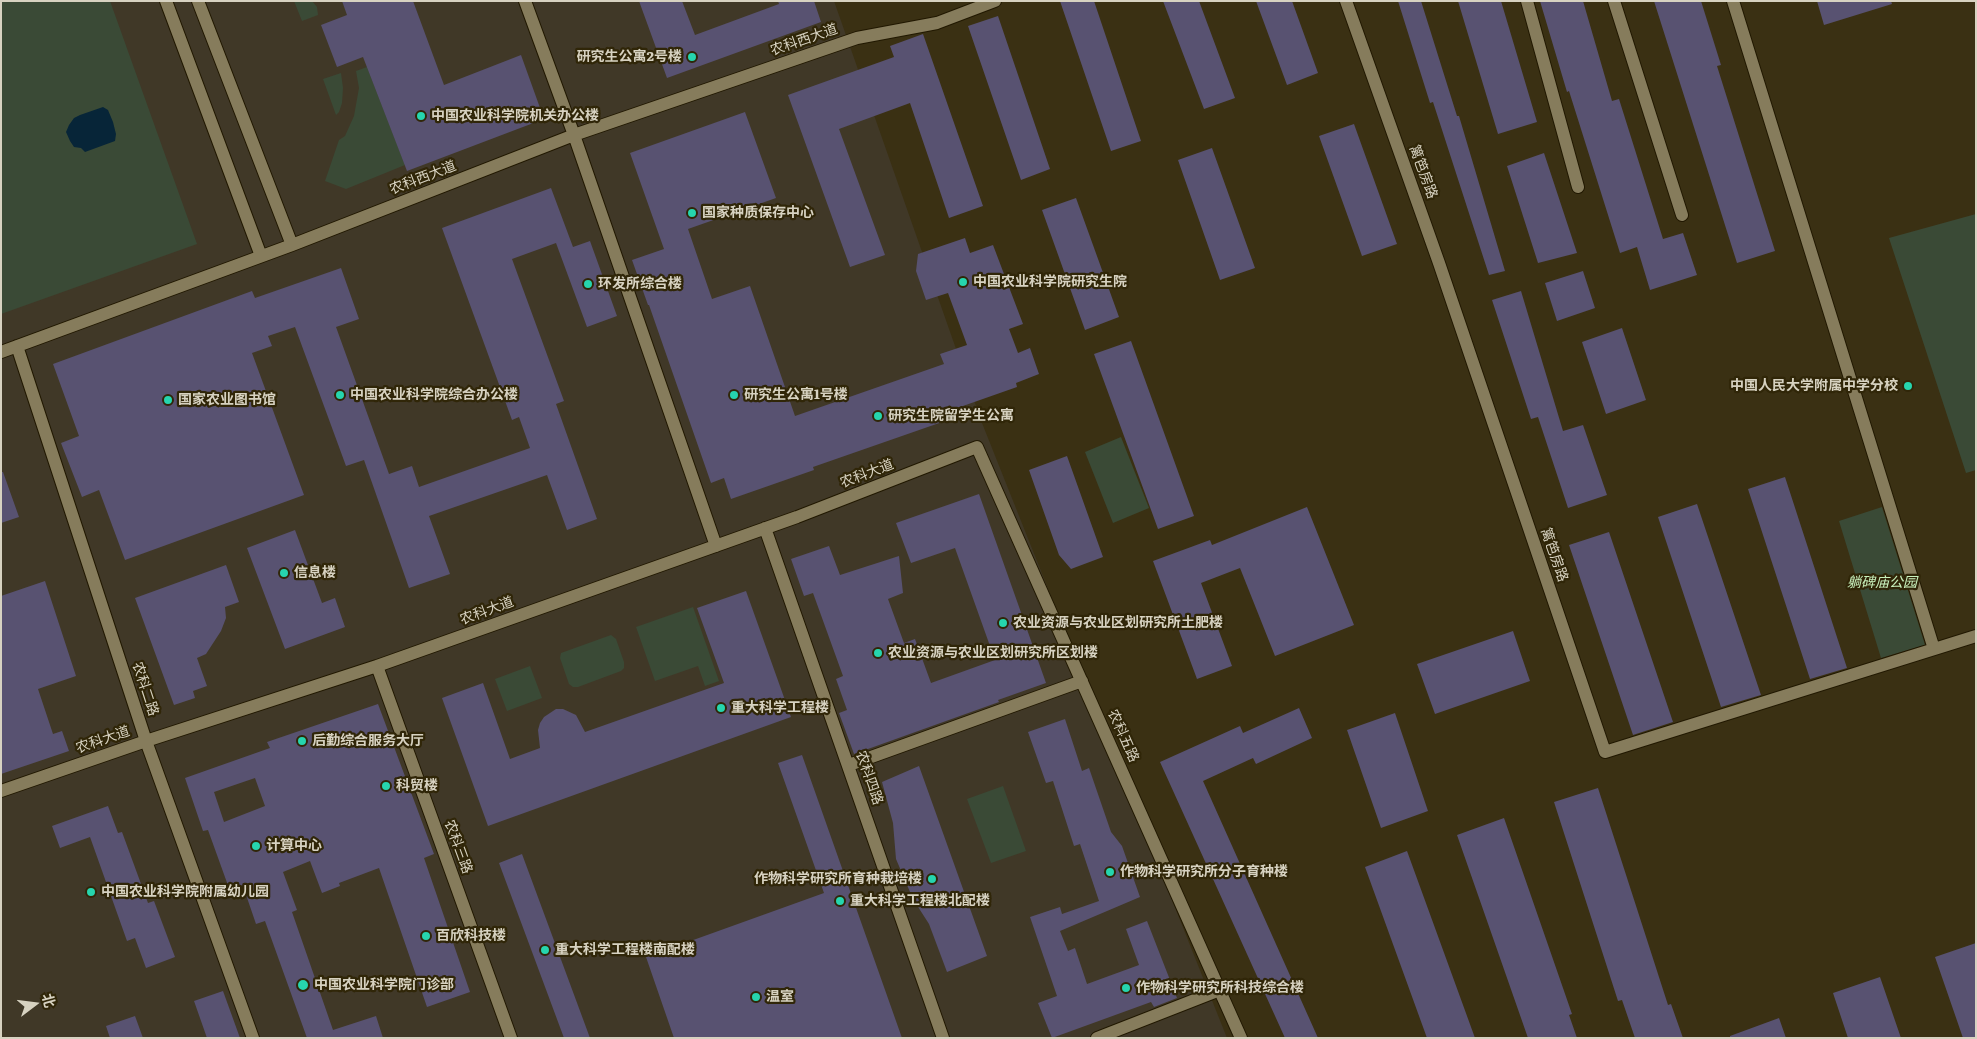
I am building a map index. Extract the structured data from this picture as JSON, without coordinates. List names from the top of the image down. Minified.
{"streets":{"street":["农科西大道","篱笆房路","农科大道","农科二路","农科五路","农科四路","农科三路"]},"crossings":[["农科西大道","农科二路"],["农科大道","农科二路"],["农科大道","农科五路"],["农科大道","农科四路"],["农科大道","农科三路"]],"parks":["躺碑庙公园"],"places":["研究生公寓2号楼","中国农业科学院机关办公楼","国家种质保存中心","中国农业科学院研究生院","环发所综合楼","中国人民大学附属中学分校","中国农业科学院综合办公楼","研究生公寓1号楼","国家农业图书馆","研究生院留学生公寓","信息楼","农业资源与农业区划研究所土肥楼","农业资源与农业区划研究所区划楼","重大科学工程楼","后勤综合服务大厅","科贸楼","计算中心","作物科学研究所分子育种楼","作物科学研究所育种栽培楼","中国农业科学院附属幼儿园","重大科学工程楼北配楼","百欣科技楼","重大科学工程楼南配楼","中国农业科学院门诊部","作物科学研究所科技综合楼","温室"],"north":"right"}
